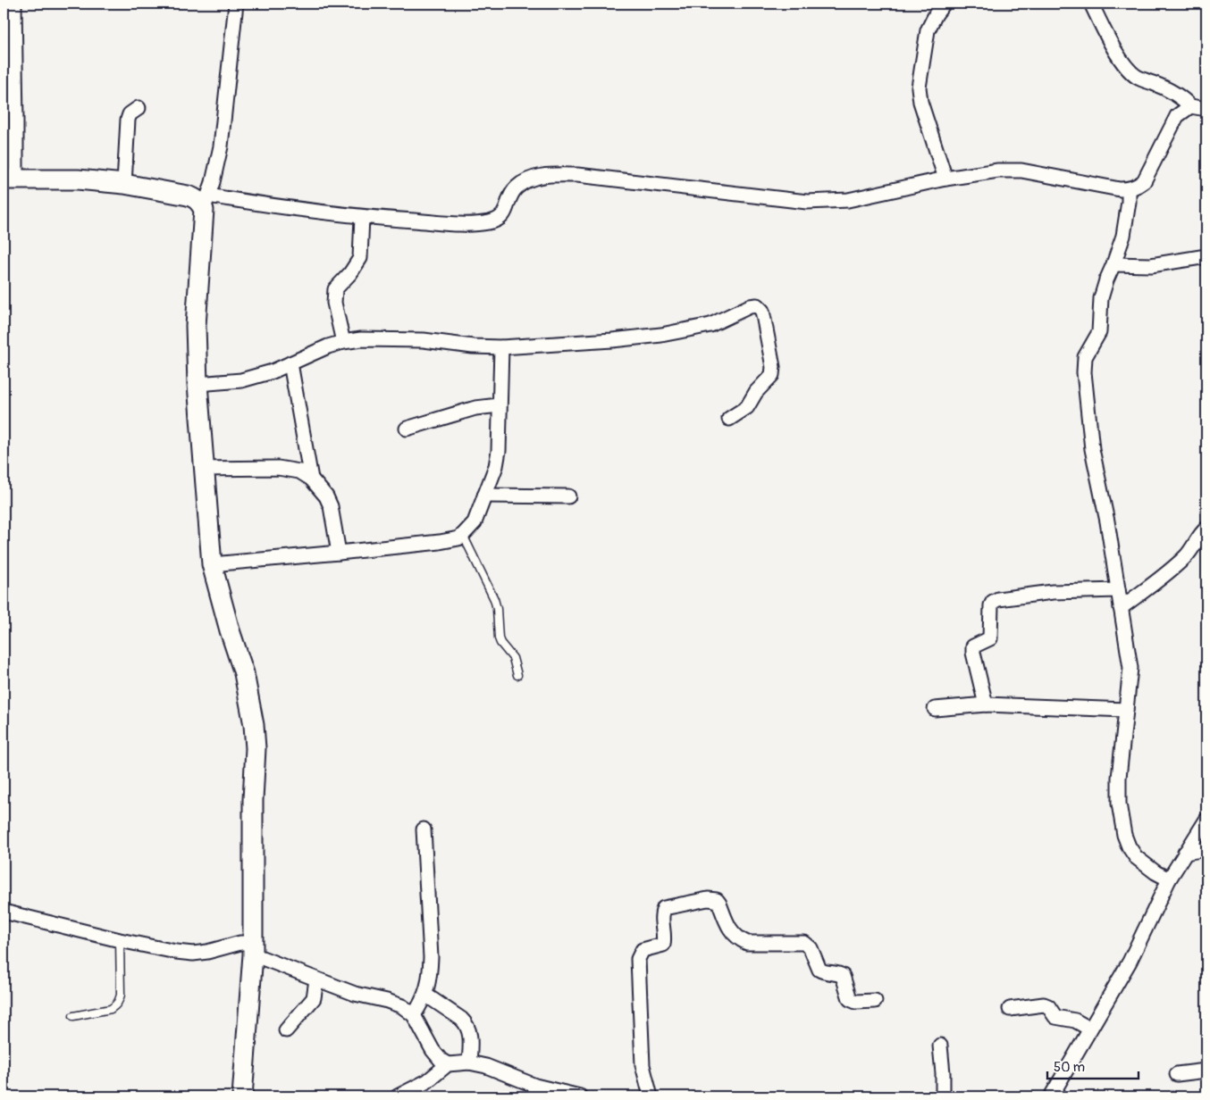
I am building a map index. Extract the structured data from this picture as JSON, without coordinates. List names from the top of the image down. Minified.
{"scale_bar":"50 m"}
